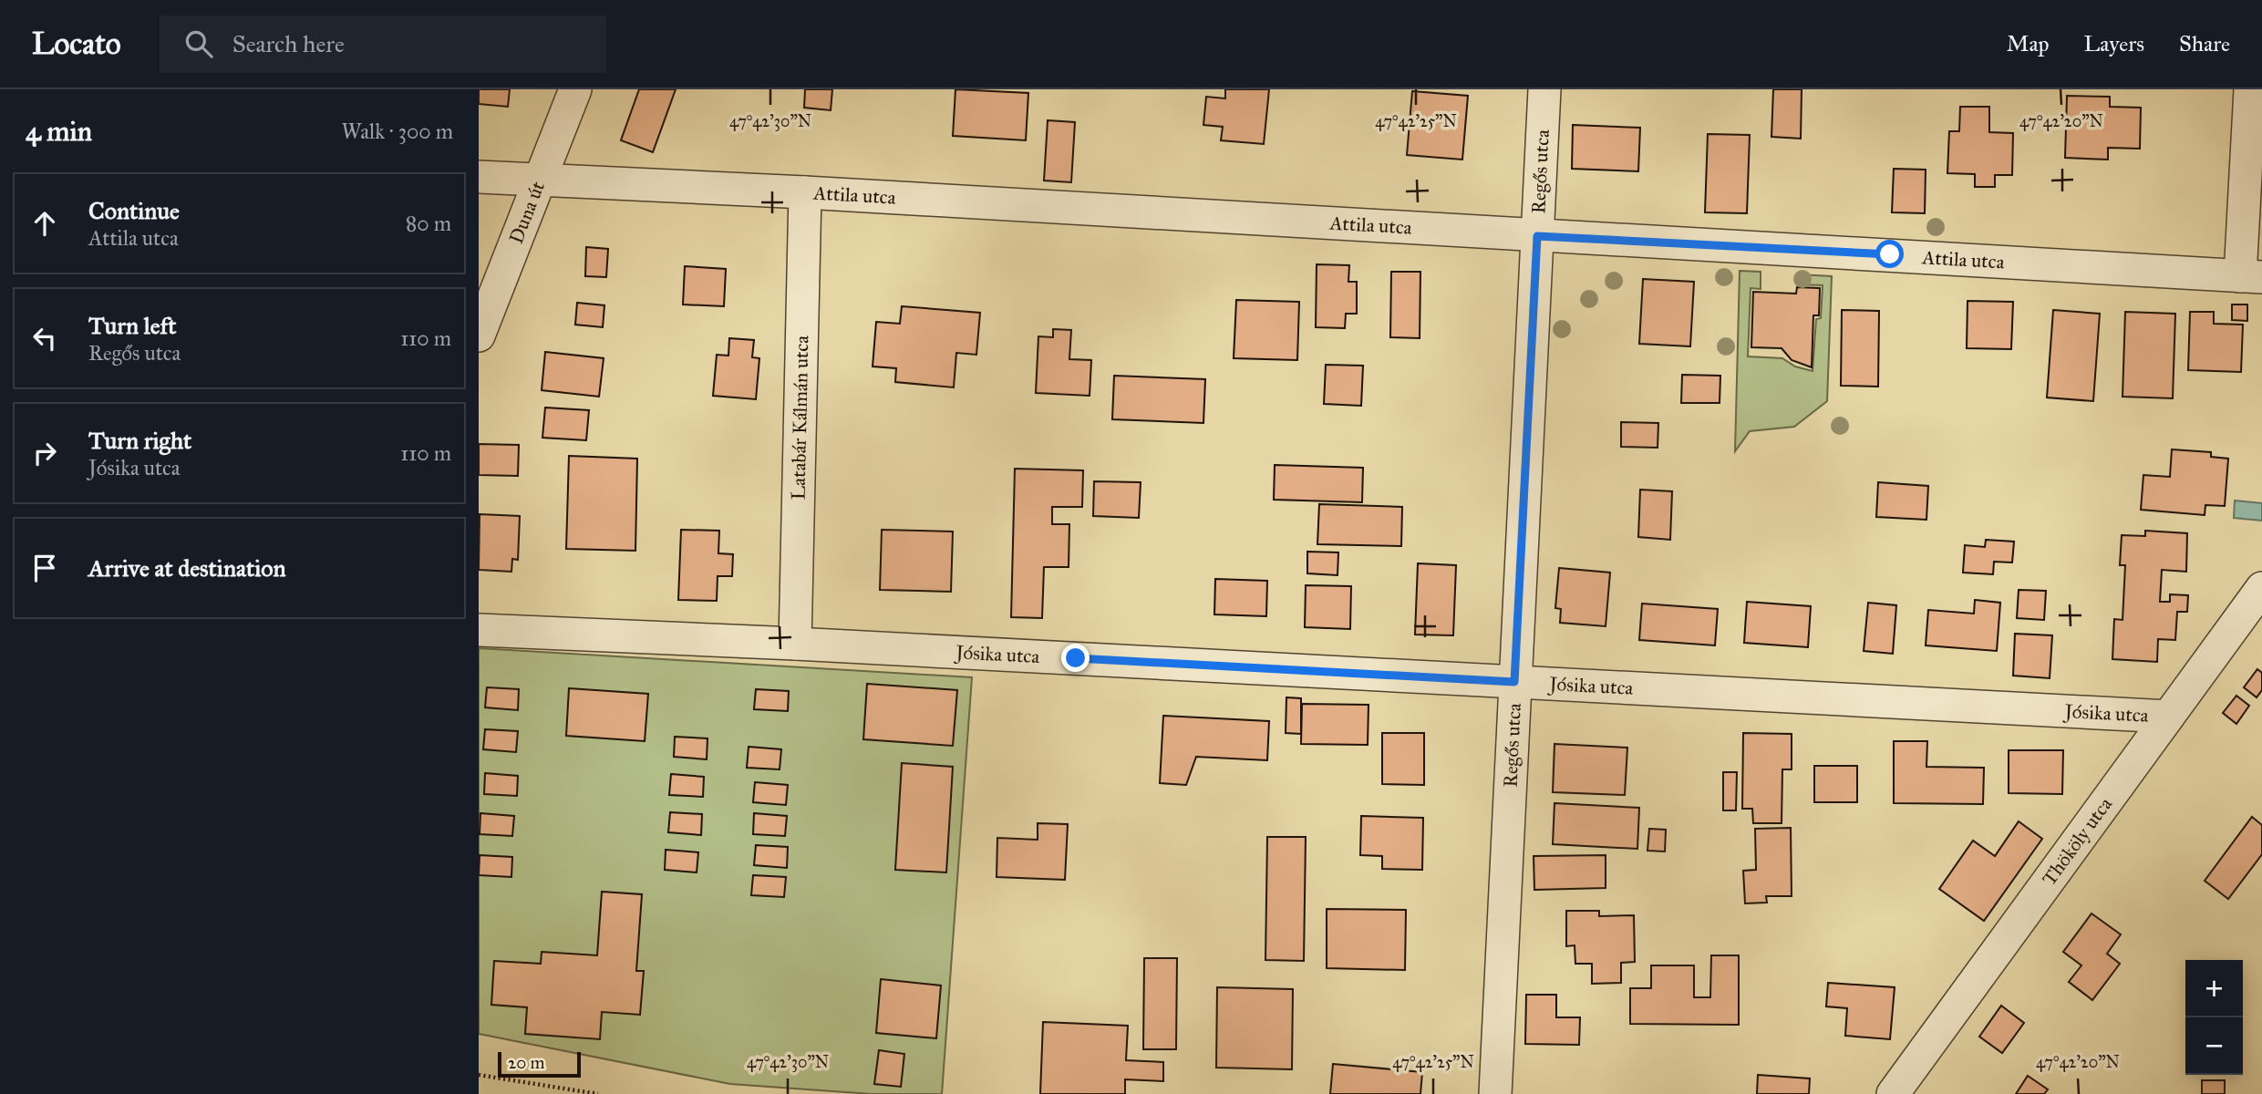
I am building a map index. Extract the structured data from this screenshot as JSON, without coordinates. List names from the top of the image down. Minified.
{"streets":{"street":["Regős utca","Attila utca","Duna út","Latabár Kálmán utca","Jósika utca","Thököly utca"]},"crossings":[["Regős utca","Attila utca"],["Regős utca","Jósika utca"],["Attila utca","Duna út"],["Attila utca","Latabár Kálmán utca"],["Latabár Kálmán utca","Jósika utca"],["Jósika utca","Thököly utca"]],"scale_bar":"20 m","page":{"header":"Locato","search":"Search here","nav":["Map","Layers","Share"],"heading":["4 min","Walk · 300 m"],"list":[["Continue","Attila utca","80 m"],["Turn left","Regős utca","110 m"],["Turn right","Jósika utca","110 m"],"Arrive at destination"],"map_buttons":["+","−"],"scale":"20 m"},"coordinates":["47°42'30\"N","47°42'25\"N","47°42'20\"N"]}
